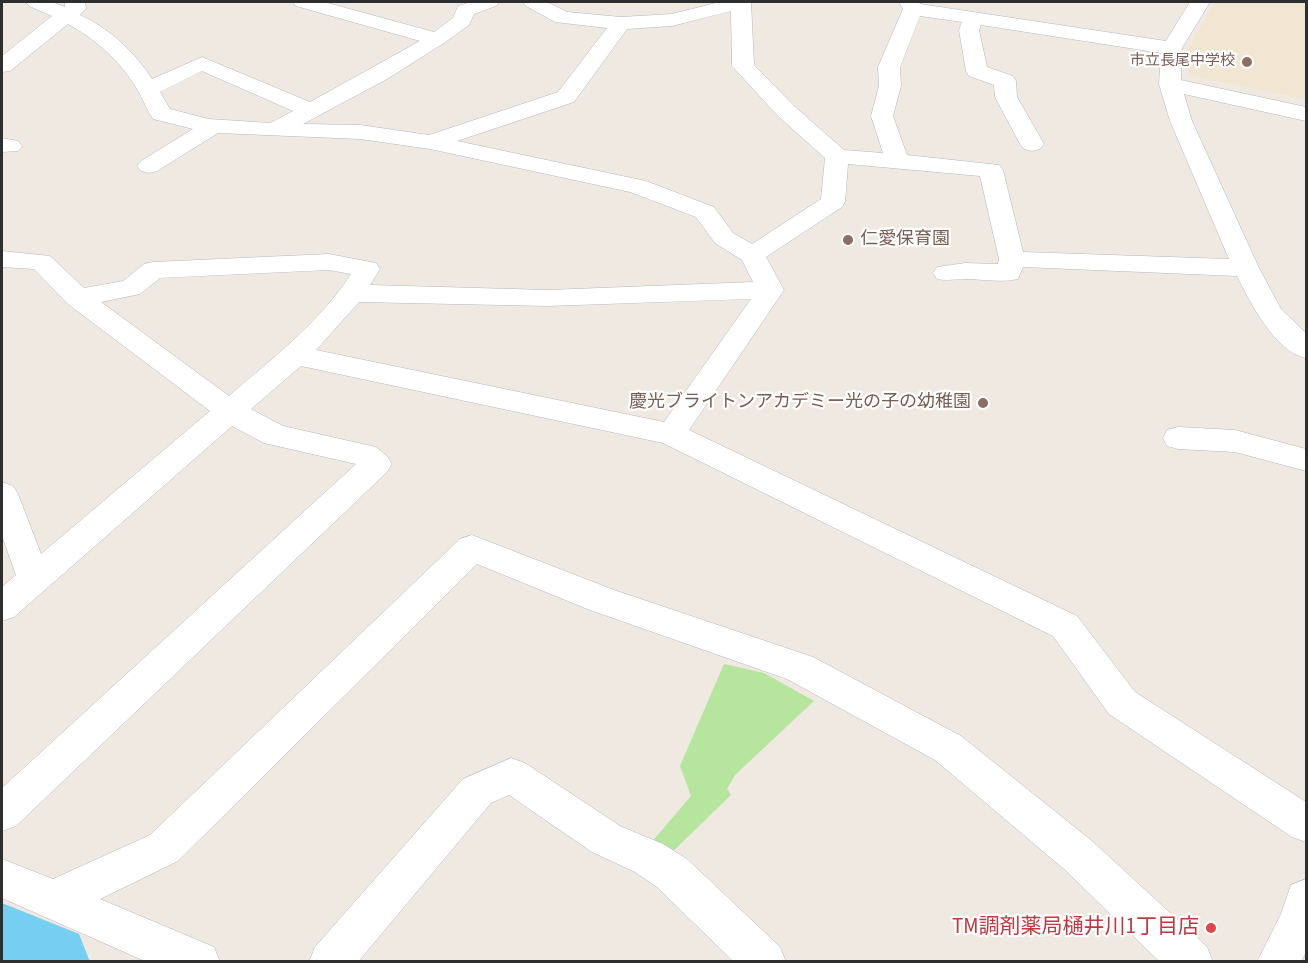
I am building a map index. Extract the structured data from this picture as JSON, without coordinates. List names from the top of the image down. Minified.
{"places":["市立長尾中学校","仁愛保育園","慶光ブライトンアカデミー光の子の幼稚園","TM調剤薬局樋井川1丁目店"]}
